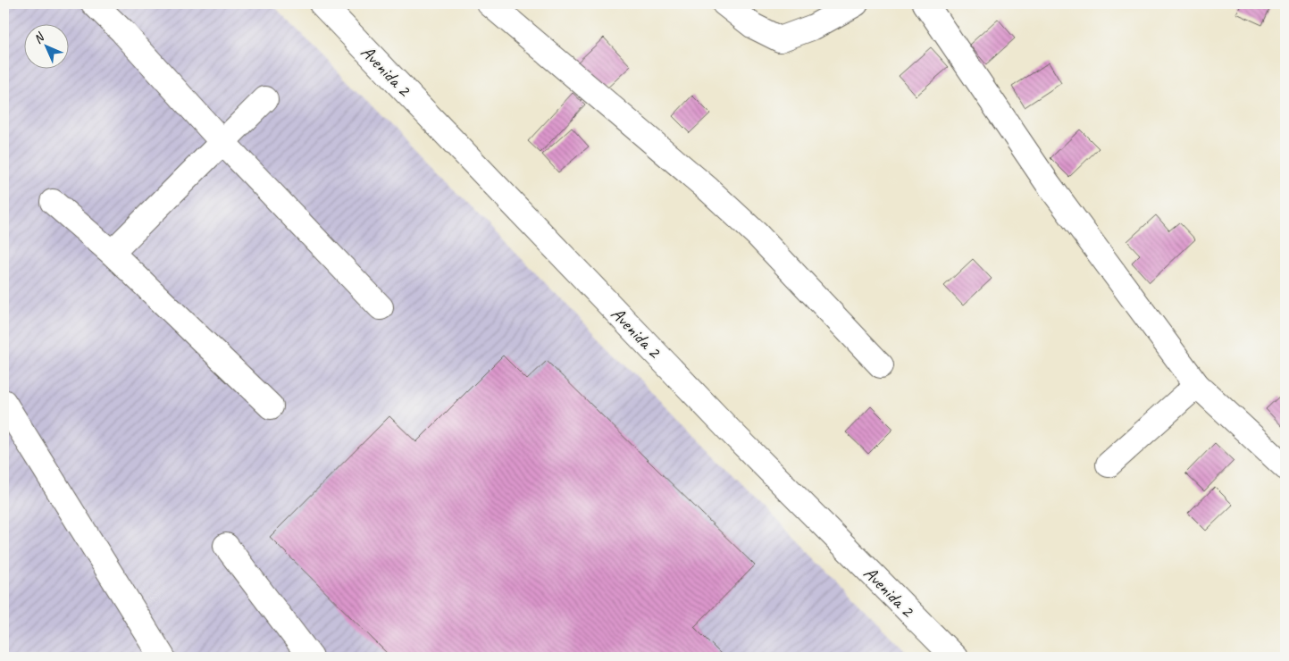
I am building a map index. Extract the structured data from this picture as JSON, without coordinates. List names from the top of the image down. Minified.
{"streets":{"street":["Avenida 2"]},"north":"top left"}
